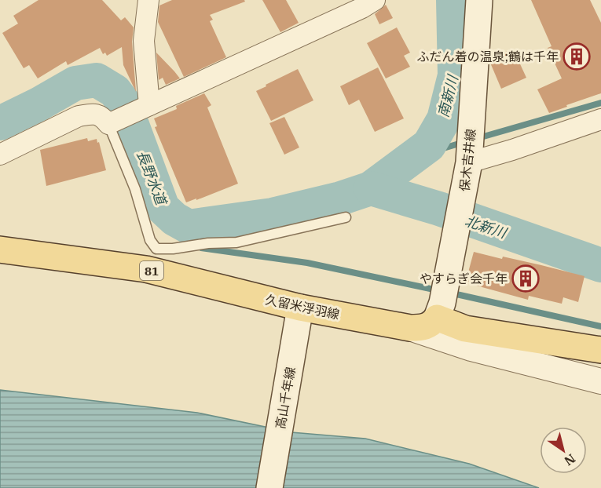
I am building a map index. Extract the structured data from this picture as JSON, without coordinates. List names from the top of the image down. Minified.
{"streets":{"main road":["保木吉井線","81","久留米浮羽線","高山千年線"]},"crossings":[["保木吉井線","久留米浮羽線"],["久留米浮羽線","高山千年線"]],"water":["南新川","長野水道","北新川"],"places":{"building":["ふだん着の温泉;鶴は千年","やすらぎ会千年"]},"north":"bottom right"}
